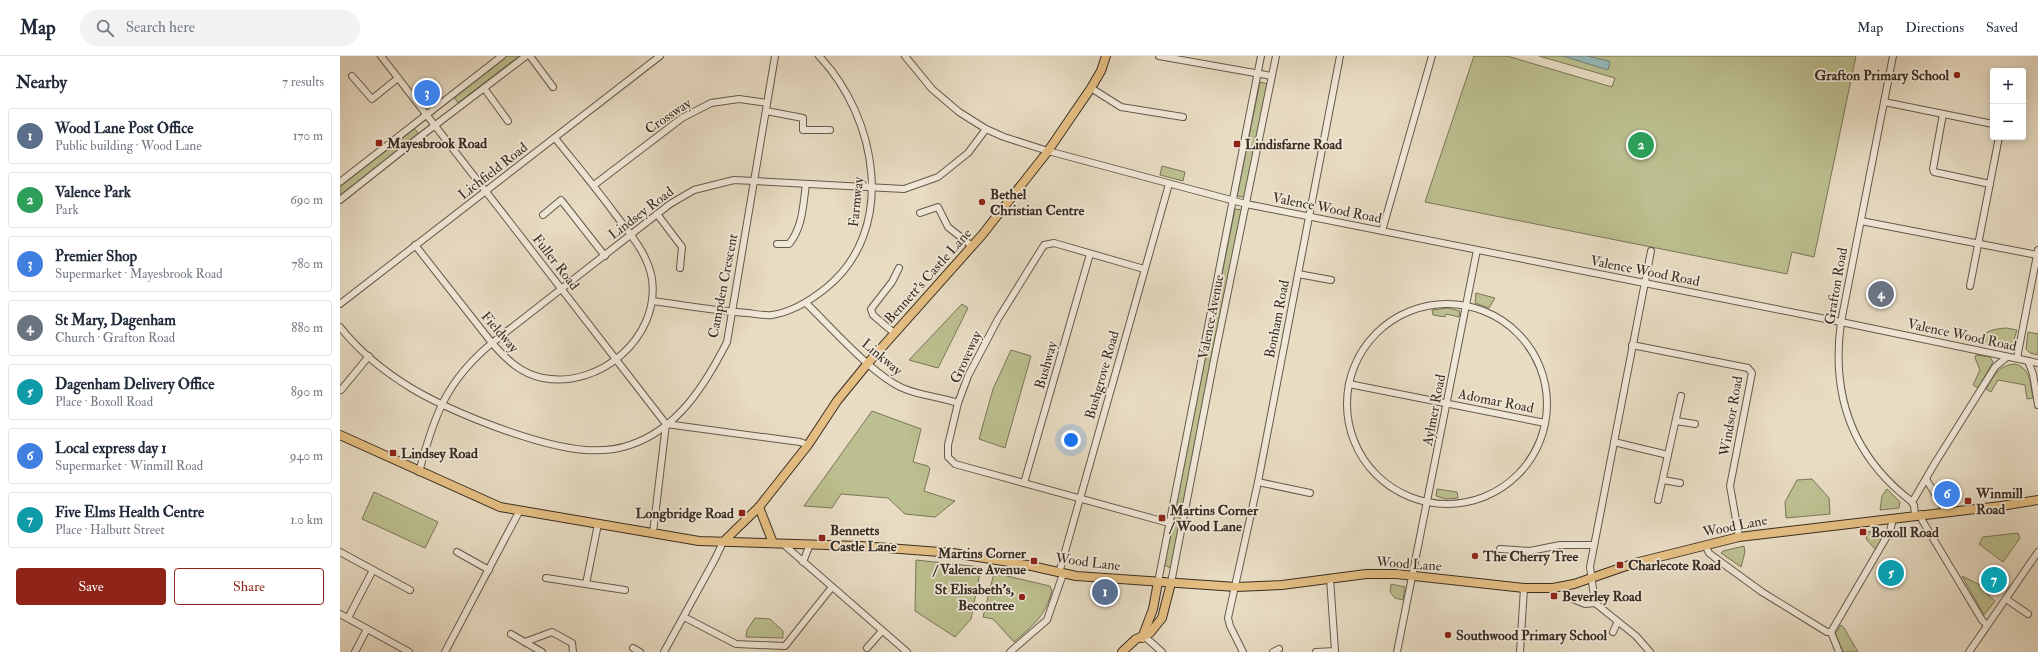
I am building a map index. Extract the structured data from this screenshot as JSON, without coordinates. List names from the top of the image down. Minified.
{"streets":{"main road":["Bennett's Castle Lane","Wood Lane"],"street":["Crossway","Lichfield Road","Farmway","Valence Wood Road","Lindsey Road","Fuller Road","Campden Crescent","Grafton Road","Valence Avenue","Bonham Road","Fieldway","Linkway","Groveway","Bushway","Bushgrove Road","Adomar Road","Aylmer Road","Windsor Road"]},"crossings":[["Crossway","Campden Crescent"],["Crossway","Fieldway"],["Lichfield Road","Fuller Road"],["Lichfield Road","Fieldway"],["Farmway","Lindsey Road"],["Farmway","Campden Crescent"],["Farmway","Fieldway"],["Farmway","Linkway"],["Valence Wood Road","Grafton Road"],["Valence Wood Road","Valence Avenue"],["Valence Wood Road","Bonham Road"],["Valence Wood Road","Aylmer Road"],["Lindsey Road","Fuller Road"],["Lindsey Road","Campden Crescent"],["Lindsey Road","Fieldway"],["Fuller Road","Campden Crescent"],["Fuller Road","Fieldway"],["Bennett's Castle Lane","Linkway"],["Valence Avenue","Groveway"],["Valence Avenue","Wood Lane"],["Bonham Road","Wood Lane"],["Linkway","Groveway"],["Groveway","Bushway"],["Groveway","Bushgrove Road"],["Bushgrove Road","Wood Lane"],["Adomar Road","Aylmer Road"],["Aylmer Road","Wood Lane"],["Windsor Road","Wood Lane"]],"places":{"other":["Grafton Primary School","Bethel Christian Centre","The Cherry Tree","St Elisabeth's, Becontree","Southwood Primary School"],"transit":["Mayesbrook Road","Lindisfarne Road","Lindsey Road","Winmill Road","Longbridge Road","Martins Corner / Wood Lane","Boxoll Road","Bennetts Castle Lane","Martins Corner / Valence Avenue","Charlecote Road","Beverley Road"]},"page":{"header":"Map","search":"Search here","nav":["Map","Directions","Saved"],"heading":["Nearby","7 results"],"map_buttons":["+","−"],"pins":["3","2","4","6","5","7","1"],"list":[{"mark":"1","name":"Wood Lane Post Office","note":"Public building · Wood Lane","value":"170 m"},{"mark":"2","name":"Valence Park","note":"Park","value":"690 m"},{"mark":"3","name":"Premier Shop","note":"Supermarket · Mayesbrook Road","value":"780 m"},{"mark":"4","name":"St Mary, Dagenham","note":"Church · Grafton Road","value":"880 m"},{"mark":"5","name":"Dagenham Delivery Office","note":"Place · Boxoll Road","value":"890 m"},{"mark":"6","name":"Local express day 1","note":"Supermarket · Winmill Road","value":"940 m"},{"mark":"7","name":"Five Elms Health Centre","note":"Place · Halbutt Street","value":"1.0 km"}],"buttons":["Save","Share"]}}
